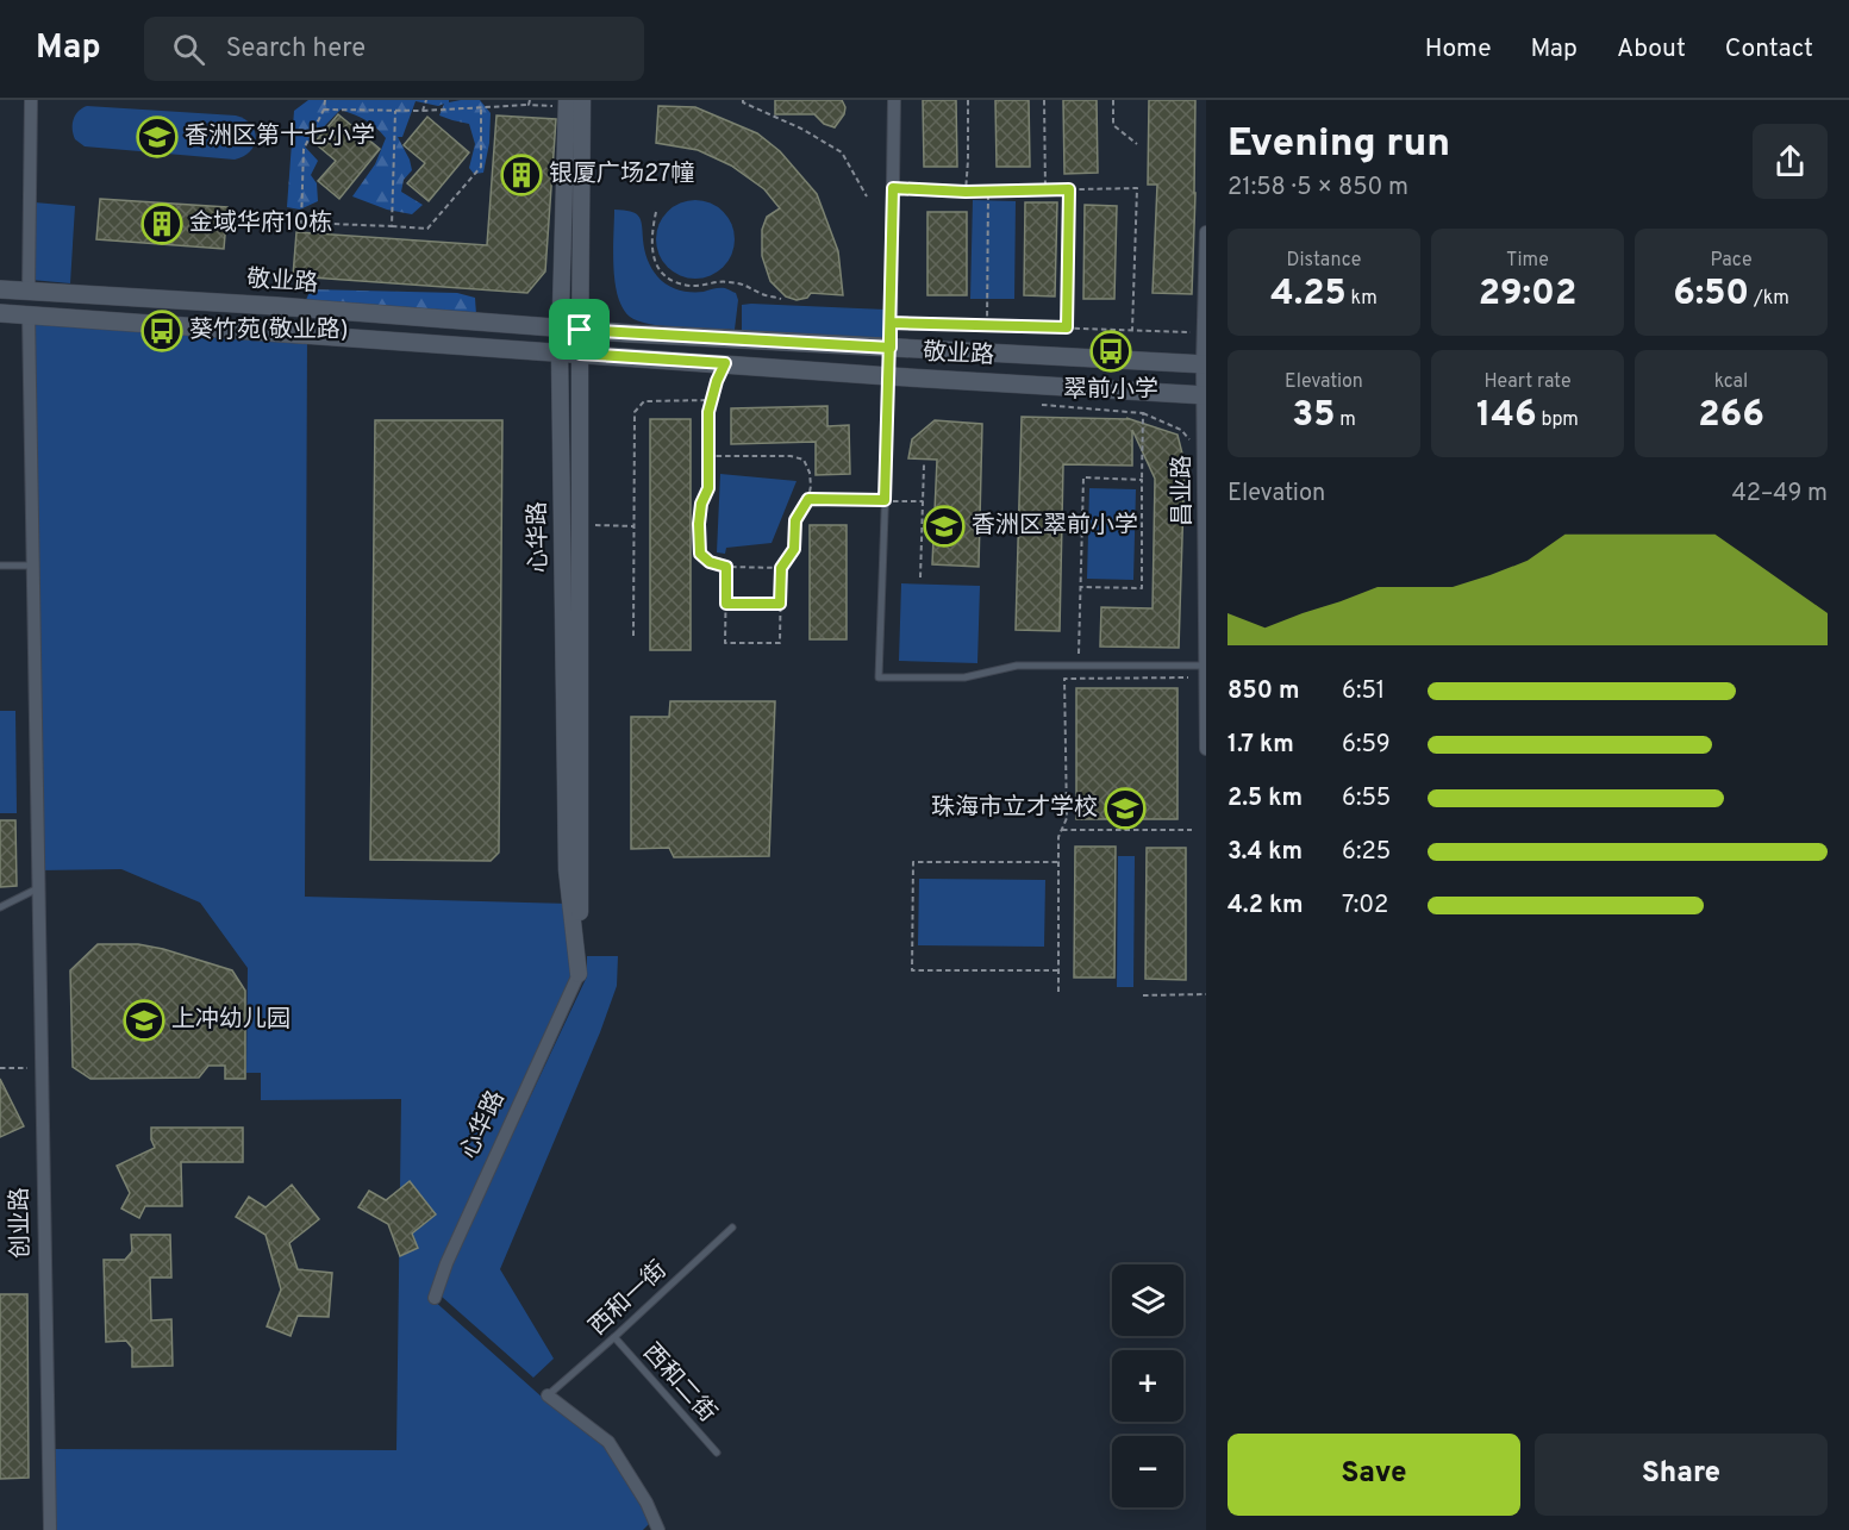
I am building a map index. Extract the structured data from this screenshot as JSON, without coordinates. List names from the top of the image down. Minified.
{"streets":{"main road":["敬业路"],"street":["昌业路","心华路","创业路"],"lane":["西和一街","西和二街"]},"crossings":[["敬业路","昌业路"],["敬业路","心华路"],["敬业路","创业路"],["西和一街","西和二街"]],"places":{"school or university":["香洲区第十七小学","香洲区翠前小学","珠海市立才学校","上冲幼儿园"],"building":["银厦广场27幢","金域华府10栋"],"bus stop":["葵竹苑(敬业路)","翠前小学"]},"page":{"header":"Map","search":"Search here","nav":["Home","Map","About","Contact"],"heading":["Evening run","21:58 · 5 × 850 m"],"stats":[["Distance","4.25 km"],["Time","29:02"],["Pace","6:50 /km"],["Elevation","35 m"],["Heart rate","146 bpm"],["kcal","266"]],"chart":["Elevation","42–49 m"],"list":[{"name":"850 m","note":"6:51"},{"name":"1.7 km","note":"6:59"},{"name":"2.5 km","note":"6:55"},{"name":"3.4 km","note":"6:25"},{"name":"4.2 km","note":"7:02"}],"map_buttons":["+","−"],"buttons":["Save","Share"]}}
